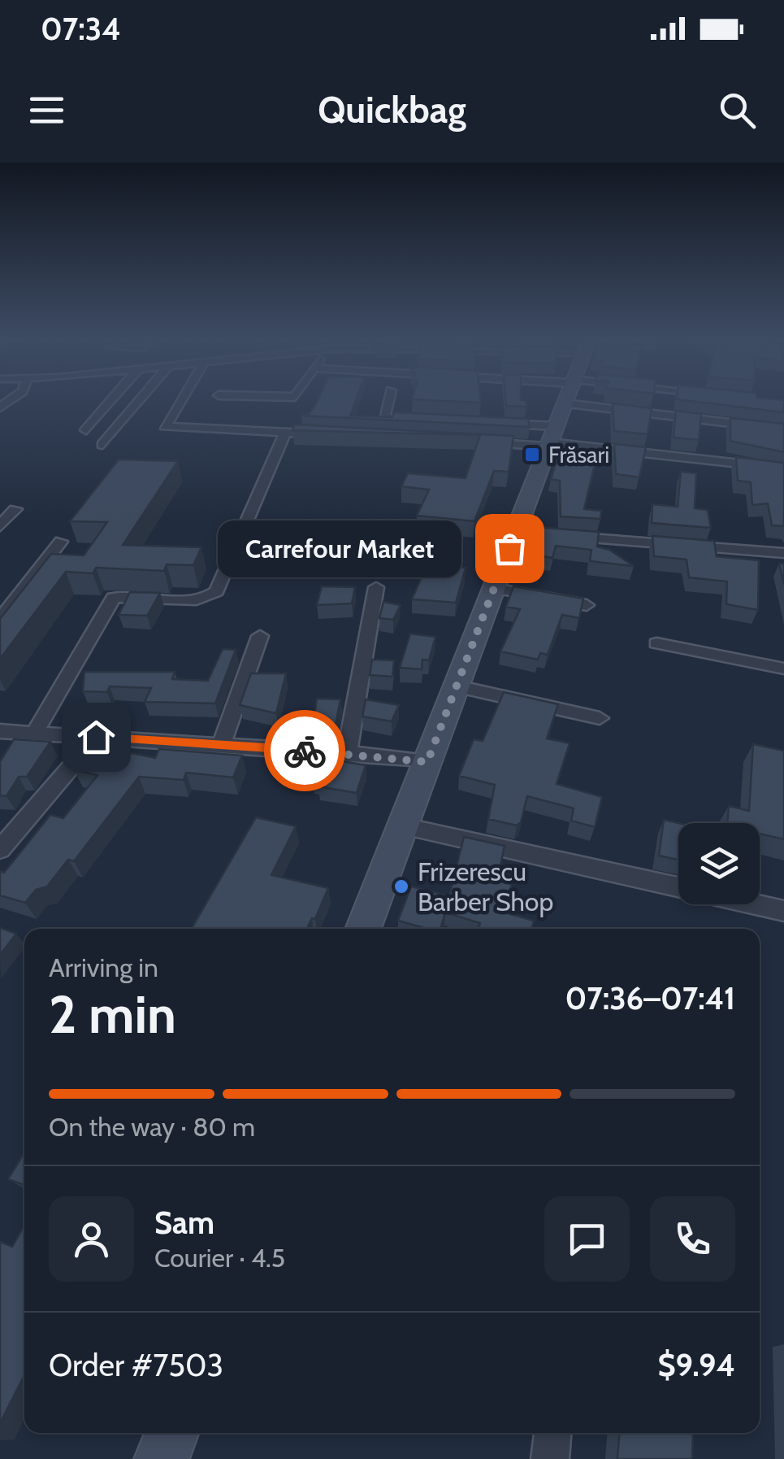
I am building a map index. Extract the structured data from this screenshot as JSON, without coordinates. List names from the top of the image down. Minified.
{"places":{"transit":["Frăsari"],"other":["Carrefour Market","Frizerescu Barber Shop"]},"page":{"status":"07:34","header":"Quickbag","bubble":"Carrefour Market","heading":["2 min","Arriving in","07:36–07:41"],"panel":["Sam","Courier · 4.5","Order #7503","$9.94"],"bar":"On the way · 80 m"}}
